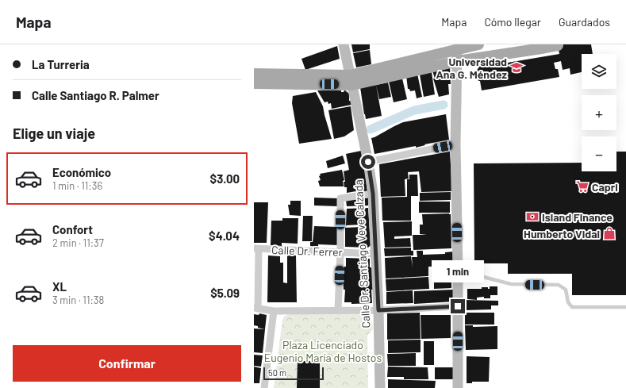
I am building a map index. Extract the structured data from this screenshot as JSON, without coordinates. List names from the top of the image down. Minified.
{"streets":{"street":["Calle Dr. Ferrer","Calle Dr. Santiago Veve Calzada"]},"crossings":[["Calle Dr. Ferrer","Calle Dr. Santiago Veve Calzada"]],"parks":["Plaza Licenciado Eugenio María de Hostos"],"places":{"school or university":["Universidad Ana G. Méndez"],"supermarket":["Capri"],"bank":["Island Finance"],"shop":["Humberto Vidal"]},"scale_bar":"50 m","page":{"header":"Mapa","nav":["Mapa","Cómo llegar","Guardados"],"banner":["La Turreria","Calle Santiago R. Palmer"],"map_buttons":["+","−"],"heading":"Elige un viaje","list":[{"name":"Económico","note":"1 min · 11:36","value":"$3.00"},{"name":"Confort","note":"2 min · 11:37","value":"$4.04"},{"name":"XL","note":"3 min · 11:38","value":"$5.09"}],"bubble":"1 min","buttons":"Confirmar","scale":"50 m"}}
